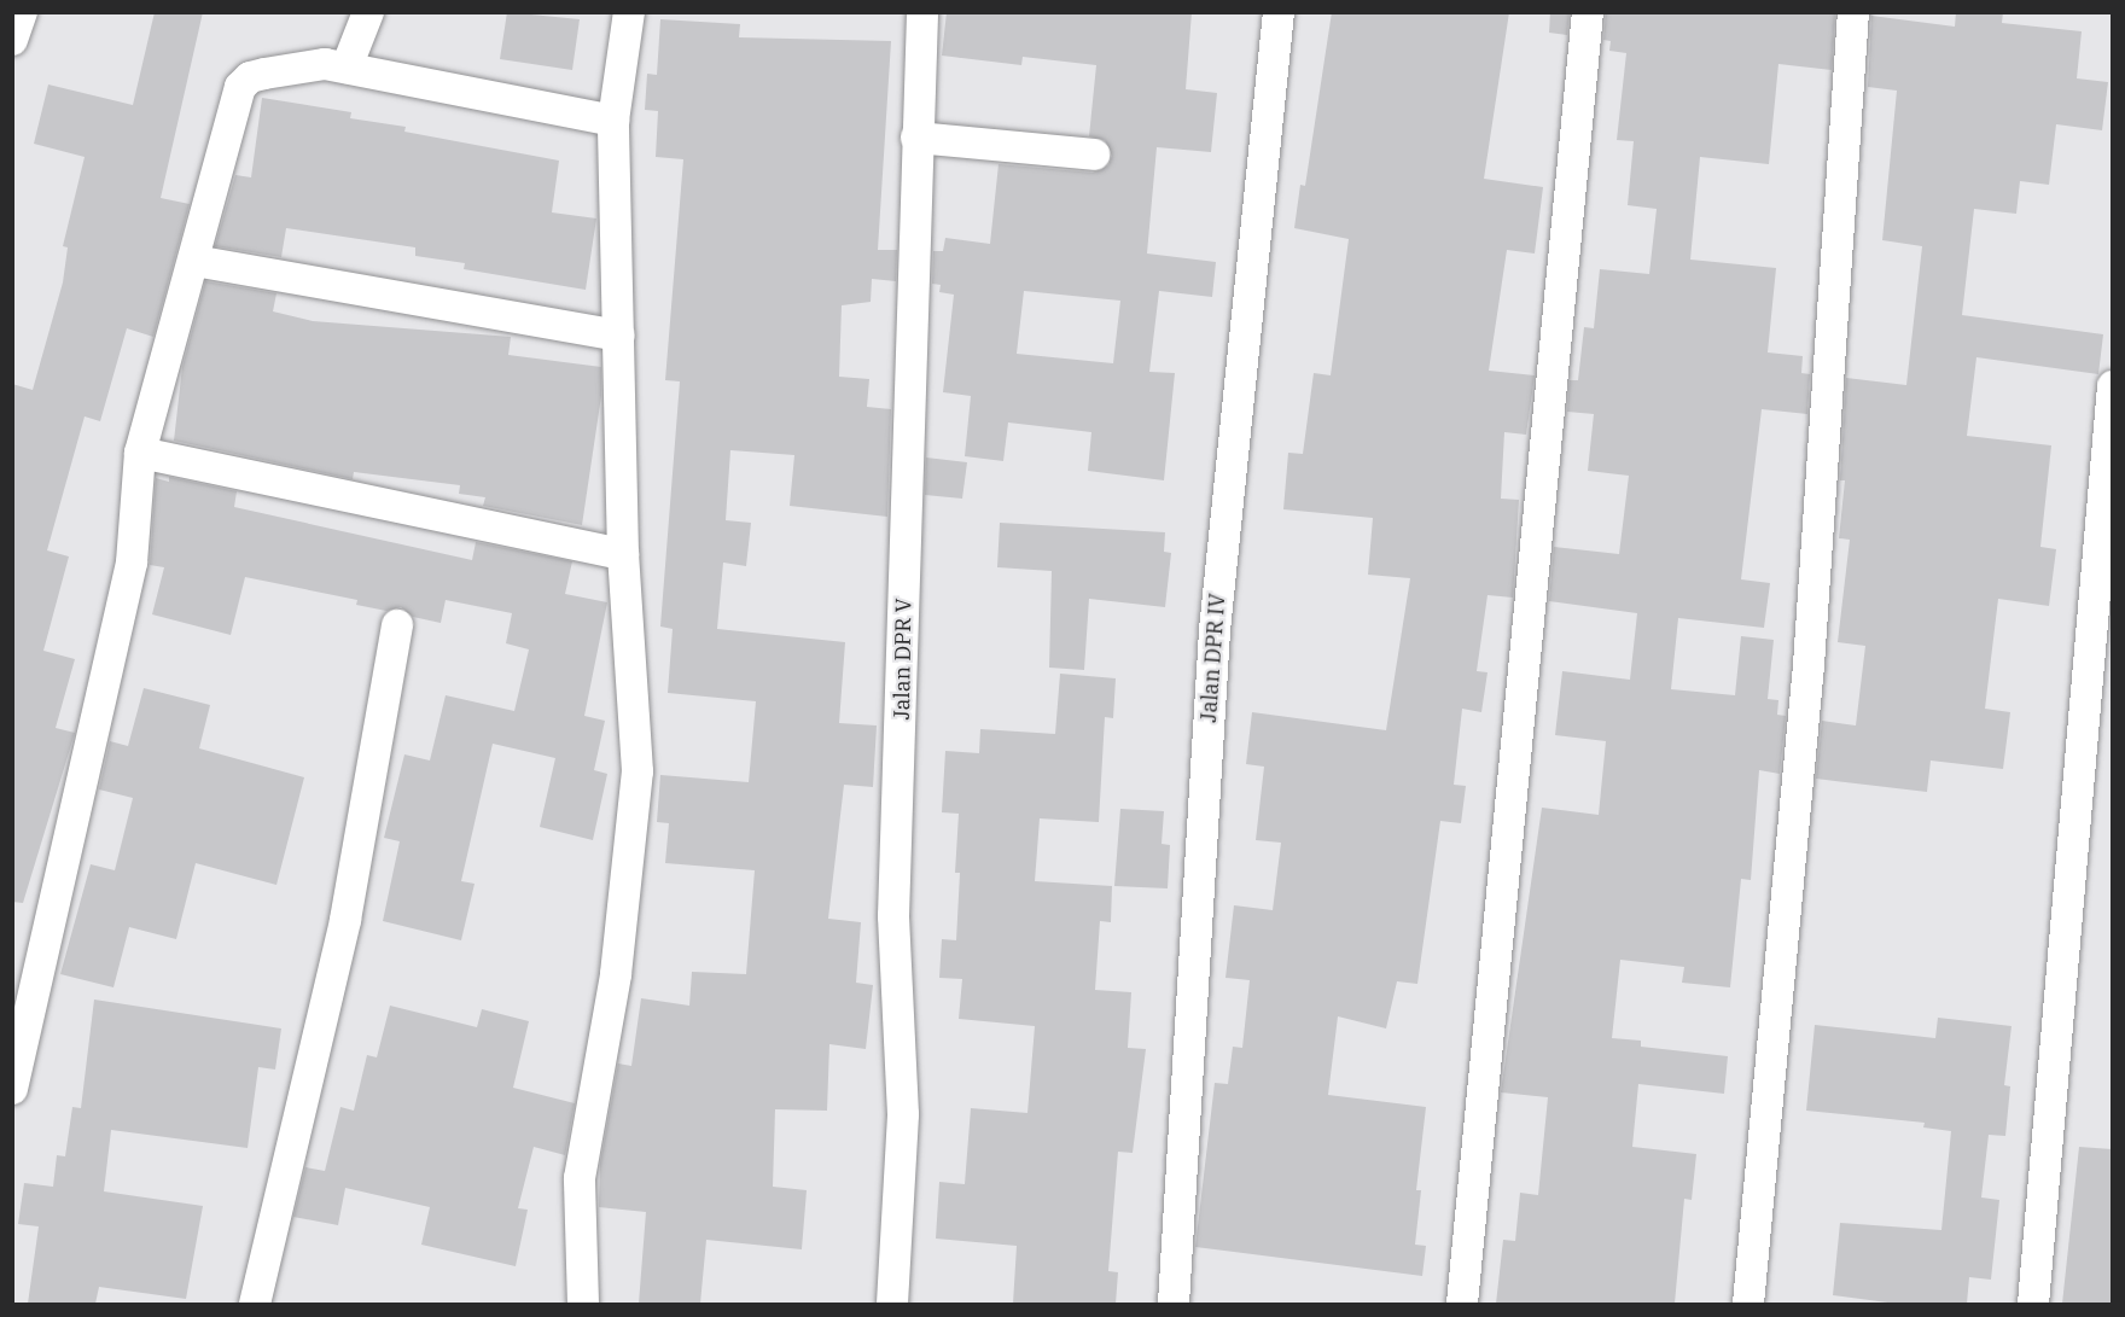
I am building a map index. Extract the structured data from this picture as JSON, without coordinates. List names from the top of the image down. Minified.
{"streets":{"street":["Jalan DPR IV","Jalan DPR V"]}}
